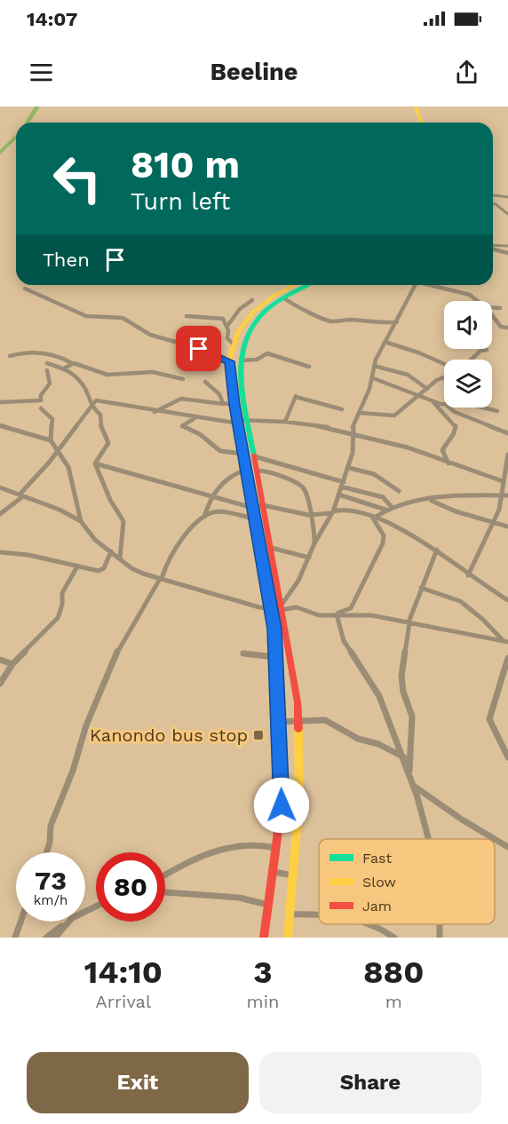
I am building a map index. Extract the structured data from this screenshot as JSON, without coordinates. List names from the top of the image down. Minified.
{"places":{"transit":["Kanondo bus stop"]},"legend":["Fast","Slow","Jam"],"page":{"status":"14:07","header":"Beeline","turn":["810 m","Turn left"],"then":"Then","speed":"73 km/h","limit":"80","eta":["14:10","Arrival","3","min","880","m"],"buttons":["Exit","Share"]}}
